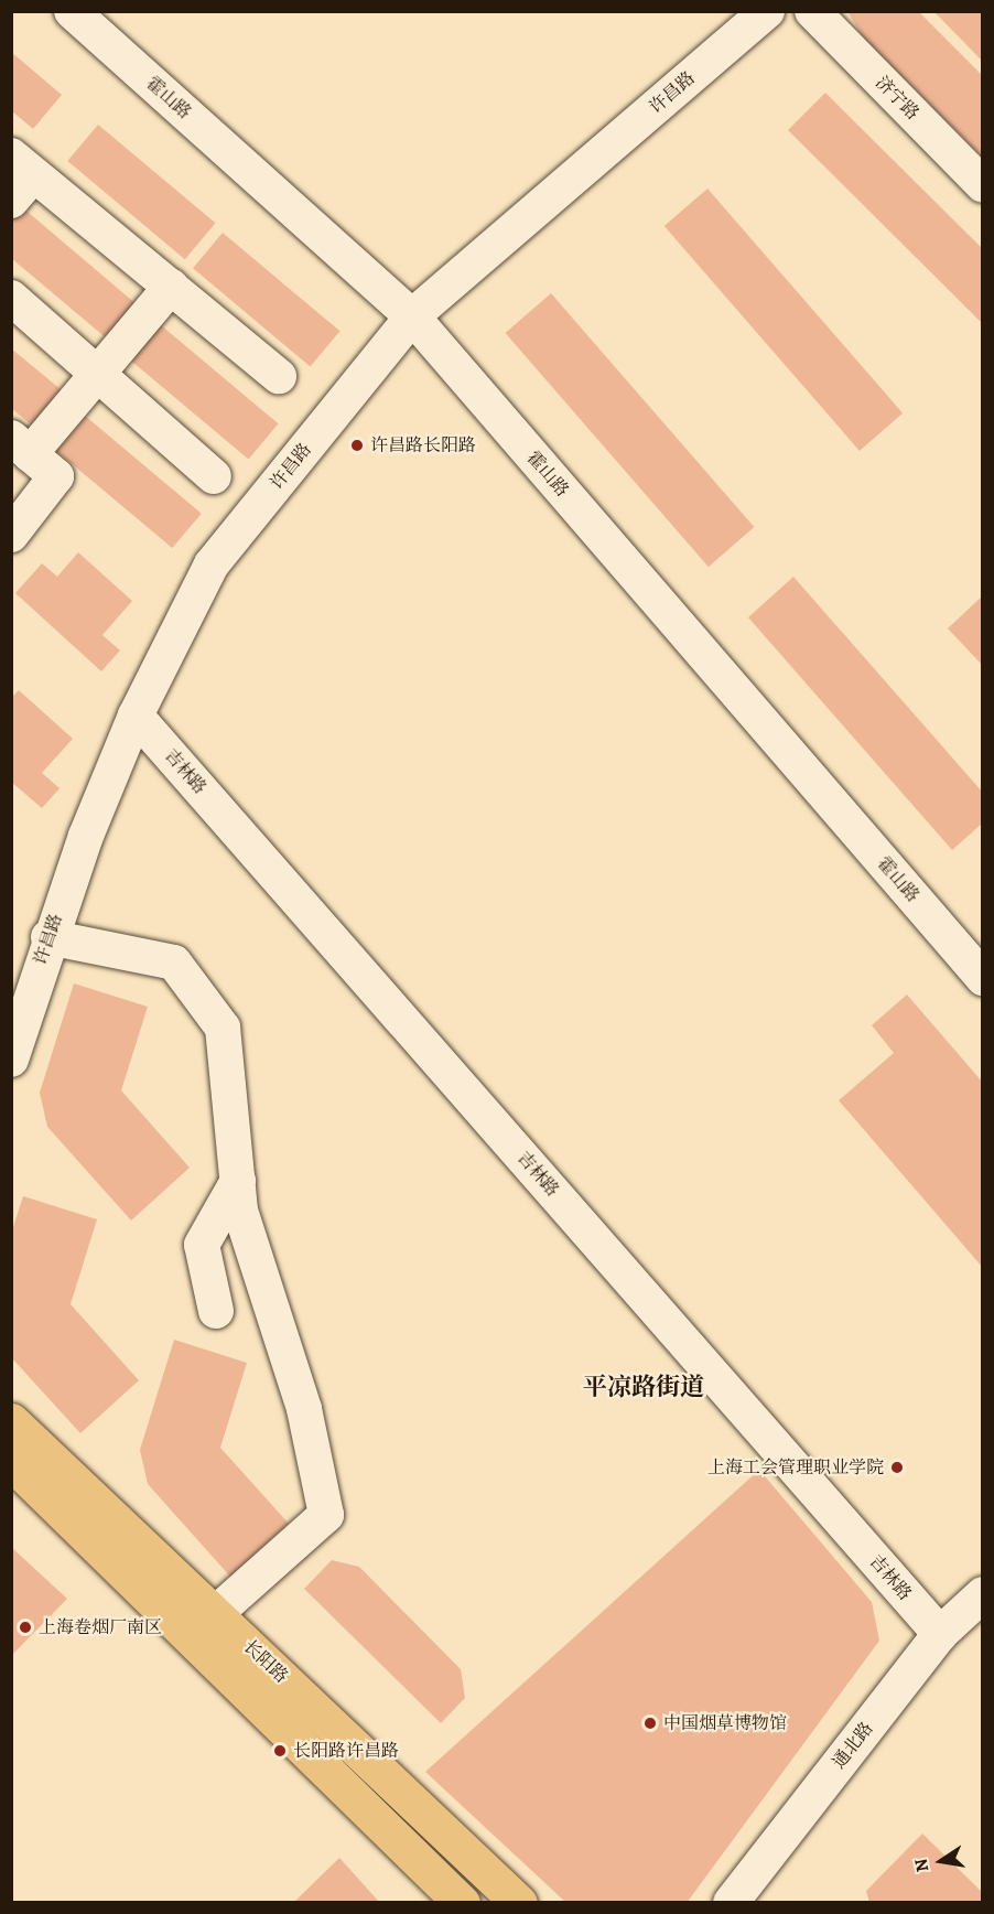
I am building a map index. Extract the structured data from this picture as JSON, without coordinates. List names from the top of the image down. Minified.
{"streets":{"main road":["长阳路"],"street":["许昌路","霍山路","济宁路","吉林路","通北路"]},"crossings":[["许昌路","霍山路"],["许昌路","吉林路"],["吉林路","通北路"]],"districts":["平凉路街道"],"places":["许昌路长阳路","上海工会管理职业学院","上海卷烟厂南区","中国烟草博物馆","长阳路许昌路"],"north":"left"}
